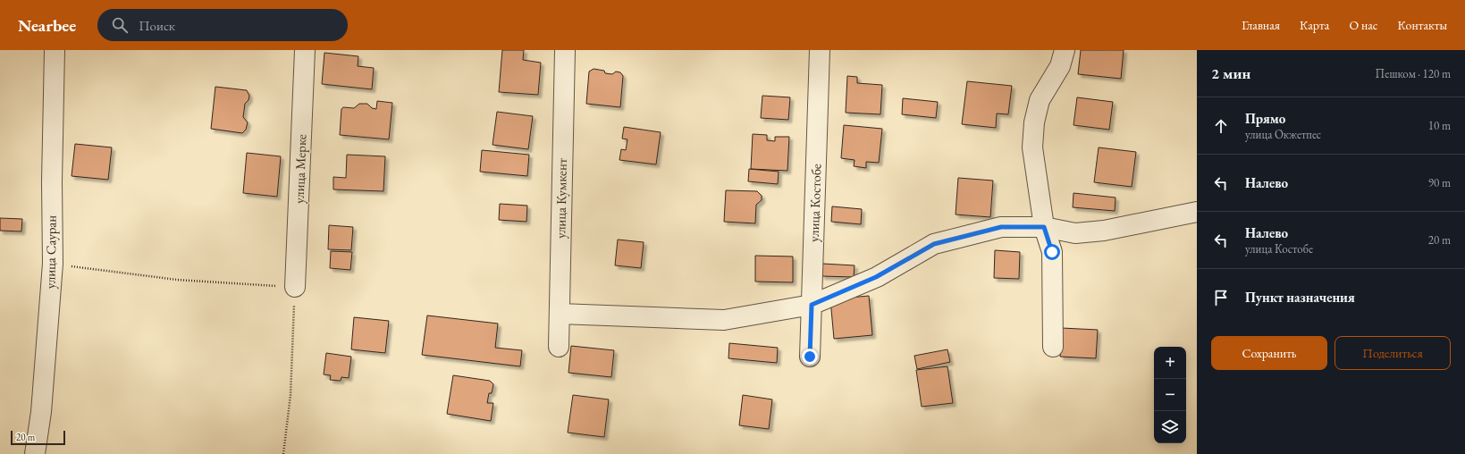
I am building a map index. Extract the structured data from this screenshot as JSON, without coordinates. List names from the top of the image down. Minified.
{"streets":{"street":["улица Мерке","улица Кумкент","улица Костобе","улица Сауран"]},"scale_bar":"20 m","page":{"header":"Nearbee","search":"Поиск","nav":["Главная","Карта","О нас","Контакты"],"heading":["2 мин","Пешком · 120 m"],"list":[["Прямо","улица Окжетпес","10 m"],["Налево","90 m"],["Налево","улица Костобе","20 m"],"Пункт назначения"],"buttons":["Сохранить","Поделиться"],"map_buttons":["+","−"],"scale":"20 m"}}
